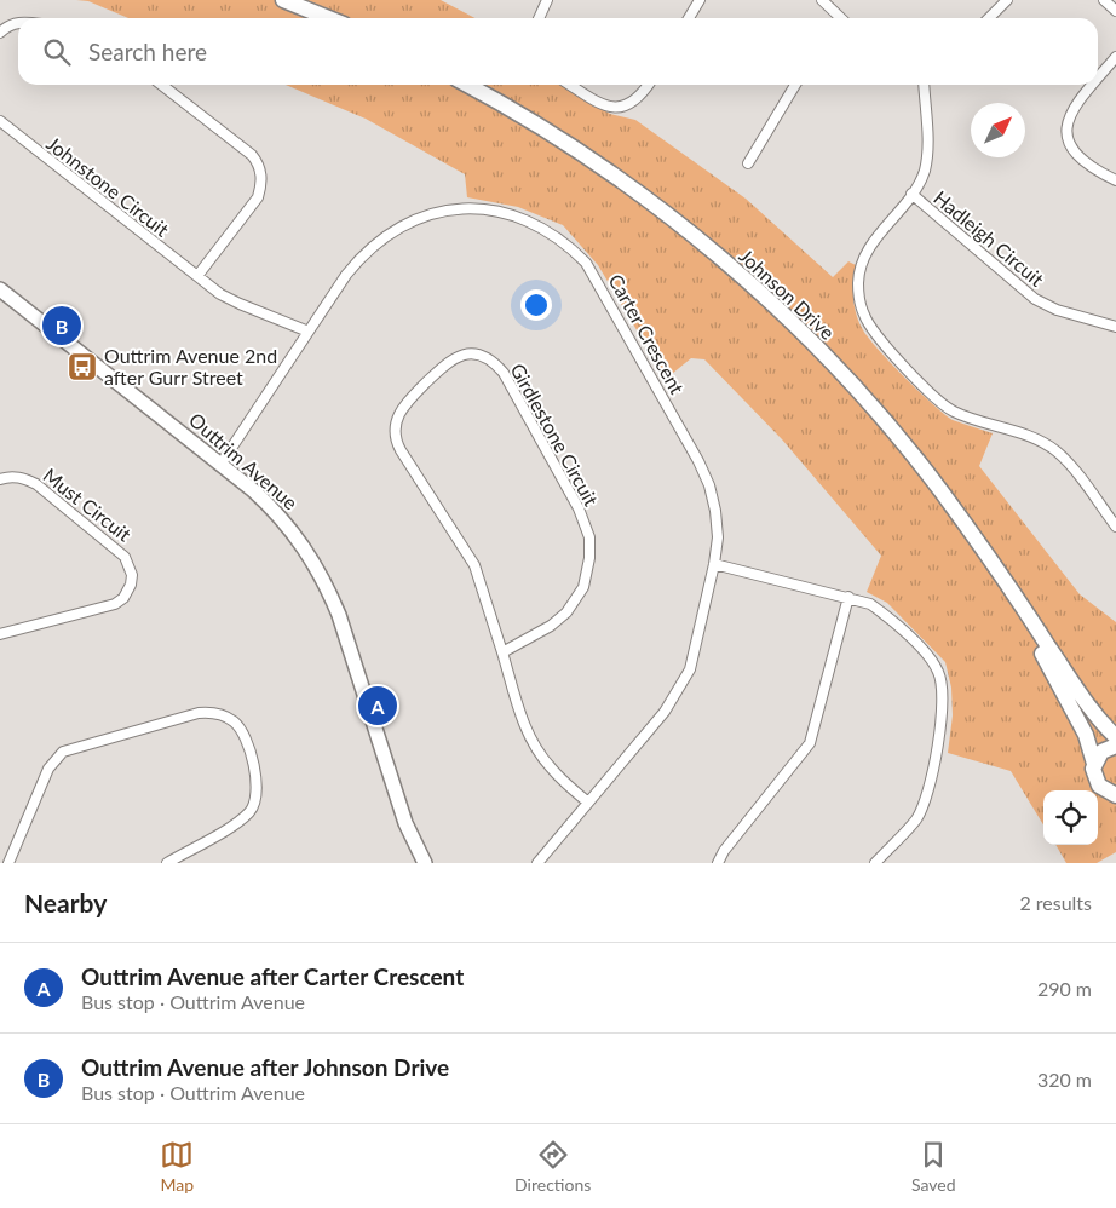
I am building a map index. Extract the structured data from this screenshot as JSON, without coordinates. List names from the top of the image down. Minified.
{"streets":{"main road":["Johnson Drive"],"street":["Johnstone Circuit","Hadleigh Circuit","Carter Crescent","Girdlestone Circuit","Outtrim Avenue","Must Circuit"]},"crossings":[["Johnstone Circuit","Carter Crescent"],["Carter Crescent","Girdlestone Circuit"],["Carter Crescent","Outtrim Avenue"]],"places":{"bus stop":["Outtrim Avenue 2nd after Gurr Street"]},"north":"top right","page":{"search":"Search here","pins":["B","A"],"heading":["Nearby","2 results"],"list":[{"mark":"A","name":"Outtrim Avenue after Carter Crescent","note":"Bus stop · Outtrim Avenue","value":"290 m"},{"mark":"B","name":"Outtrim Avenue after Johnson Drive","note":"Bus stop · Outtrim Avenue","value":"320 m"}],"nav":["Map","Directions","Saved"]}}
